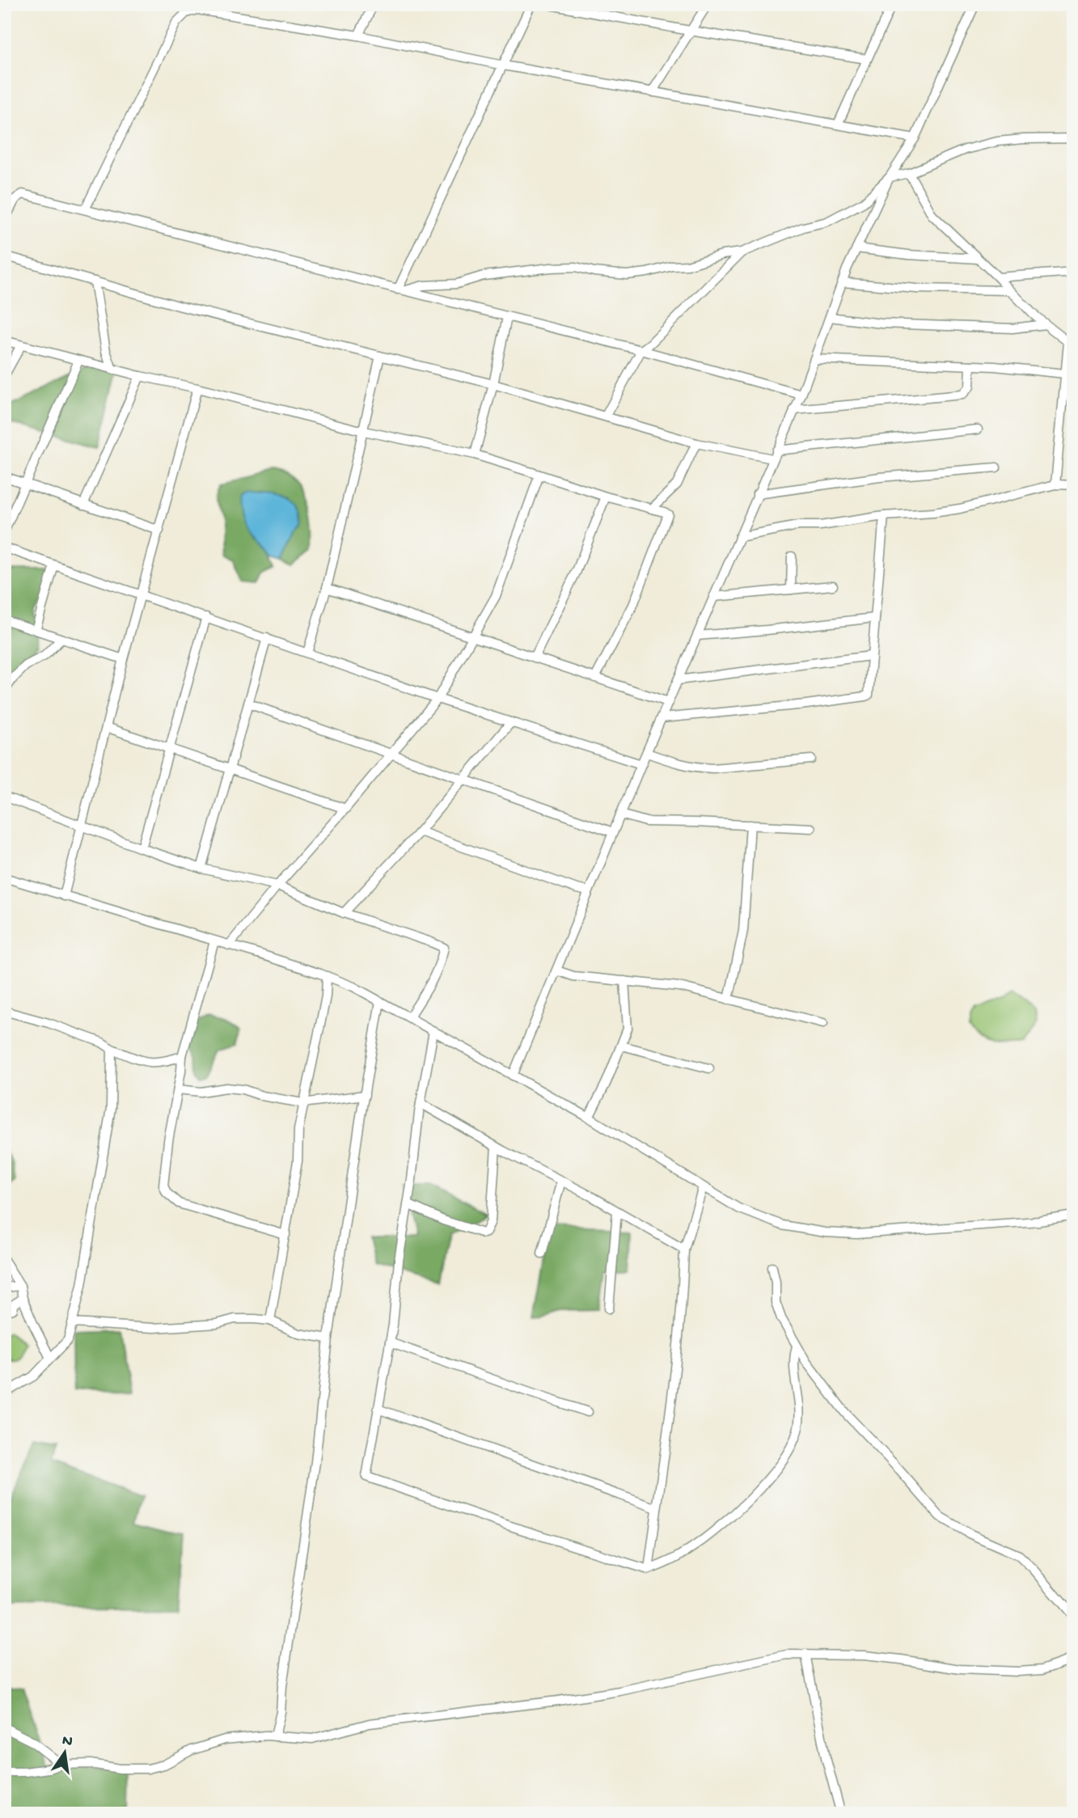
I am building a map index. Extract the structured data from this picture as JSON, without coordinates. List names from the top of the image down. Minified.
{"north":"top"}
